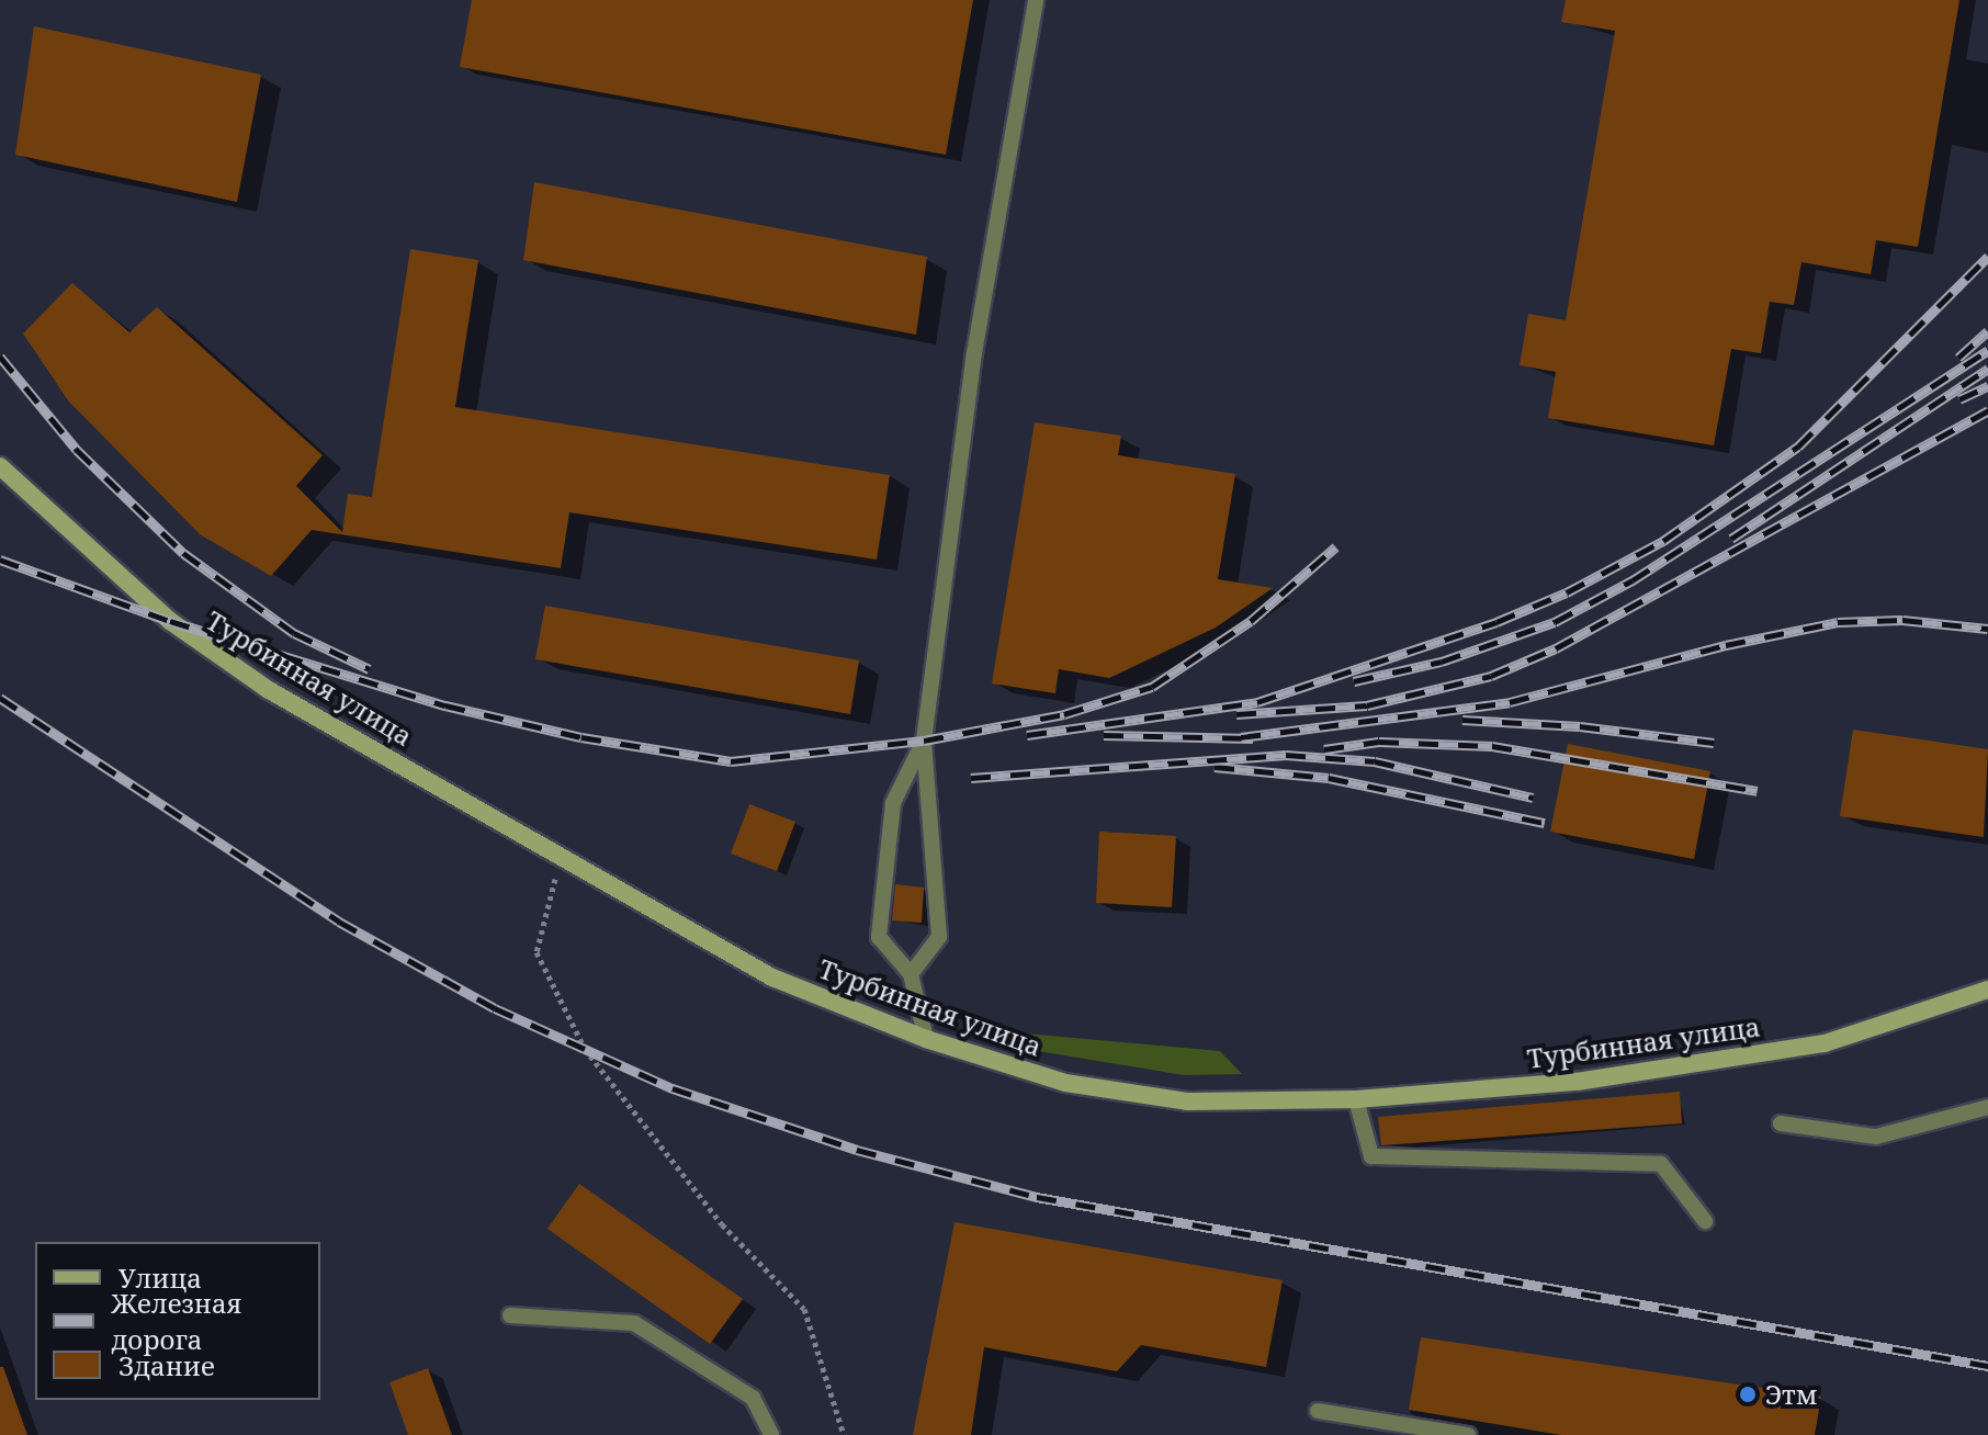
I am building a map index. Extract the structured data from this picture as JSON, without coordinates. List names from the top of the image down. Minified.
{"streets":{"main road":["Турбинная улица"]},"places":["Этм"],"legend":["Улица","Железная дорога","Здание"]}
